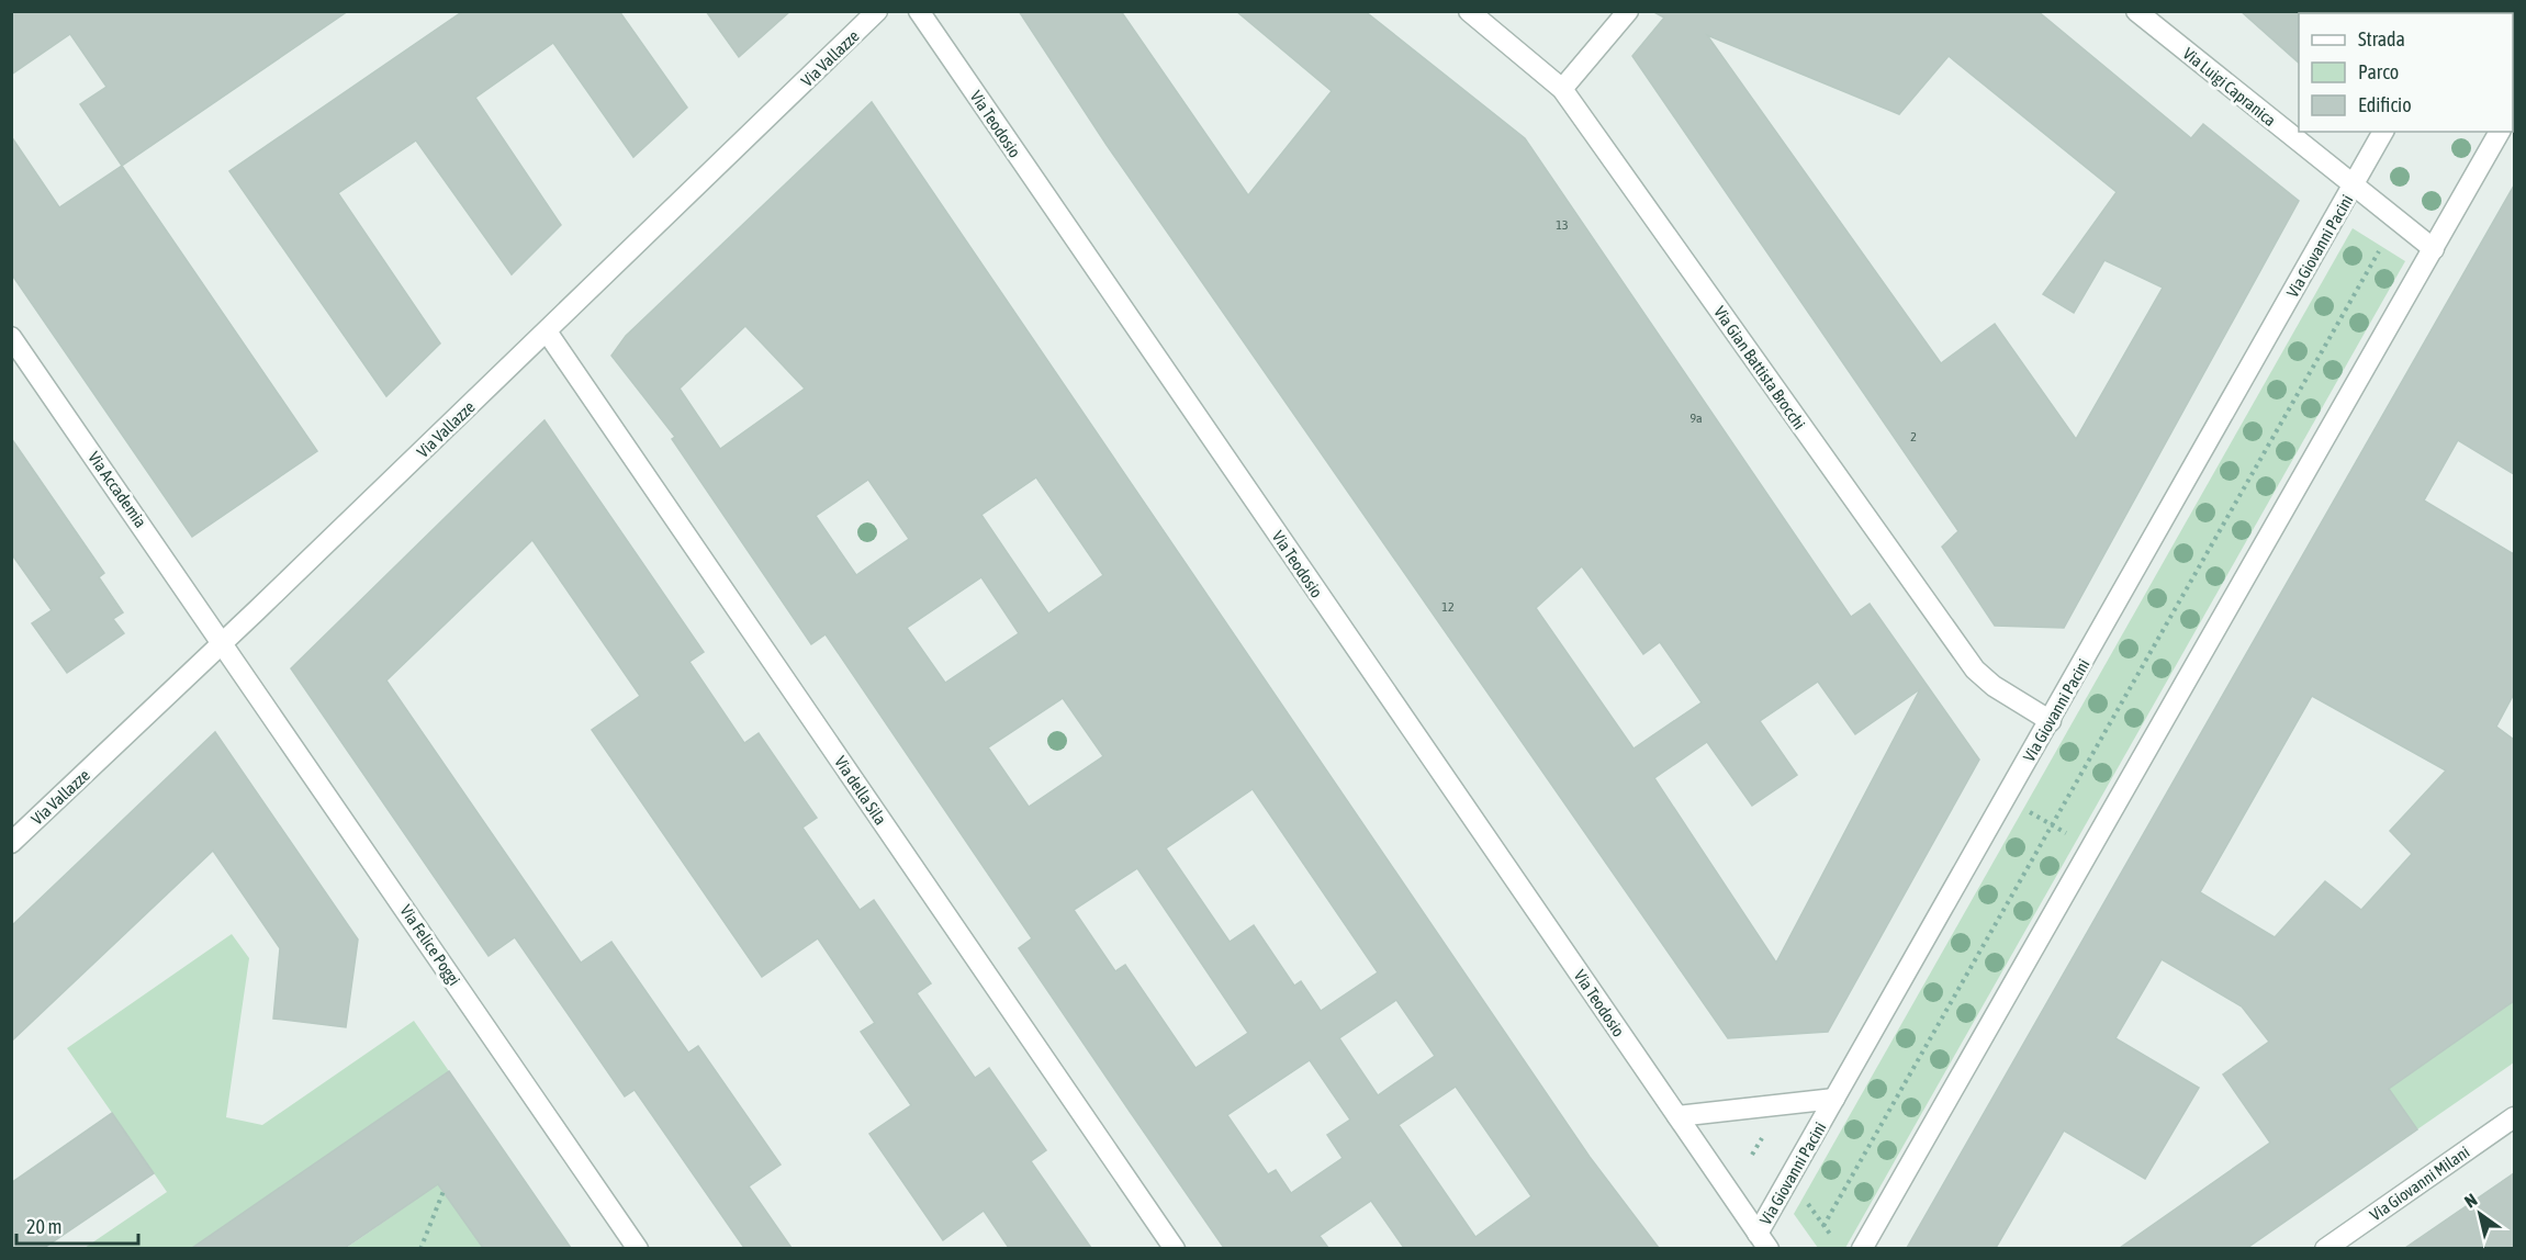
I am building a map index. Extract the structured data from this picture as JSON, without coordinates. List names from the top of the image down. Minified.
{"streets":{"street":["Via Vallazze","Via Luigi Capranica","Via Teodosio","Via Giovanni Pacini","Via Gian Battista Brocchi","Via Accademia","Via della Sila","Via Felice Poggi","Via Giovanni Milani"]},"crossings":[["Via Vallazze","Via Accademia"],["Via Vallazze","Via della Sila"],["Via Vallazze","Via Felice Poggi"],["Via Luigi Capranica","Via Giovanni Pacini"],["Via Teodosio","Via Giovanni Pacini"],["Via Giovanni Pacini","Via Gian Battista Brocchi"],["Via Accademia","Via Felice Poggi"]],"house_numbers":["13","9a","2","12"],"legend":["Strada","Parco","Edificio"],"scale_bar":"20 m","north":"top left"}
